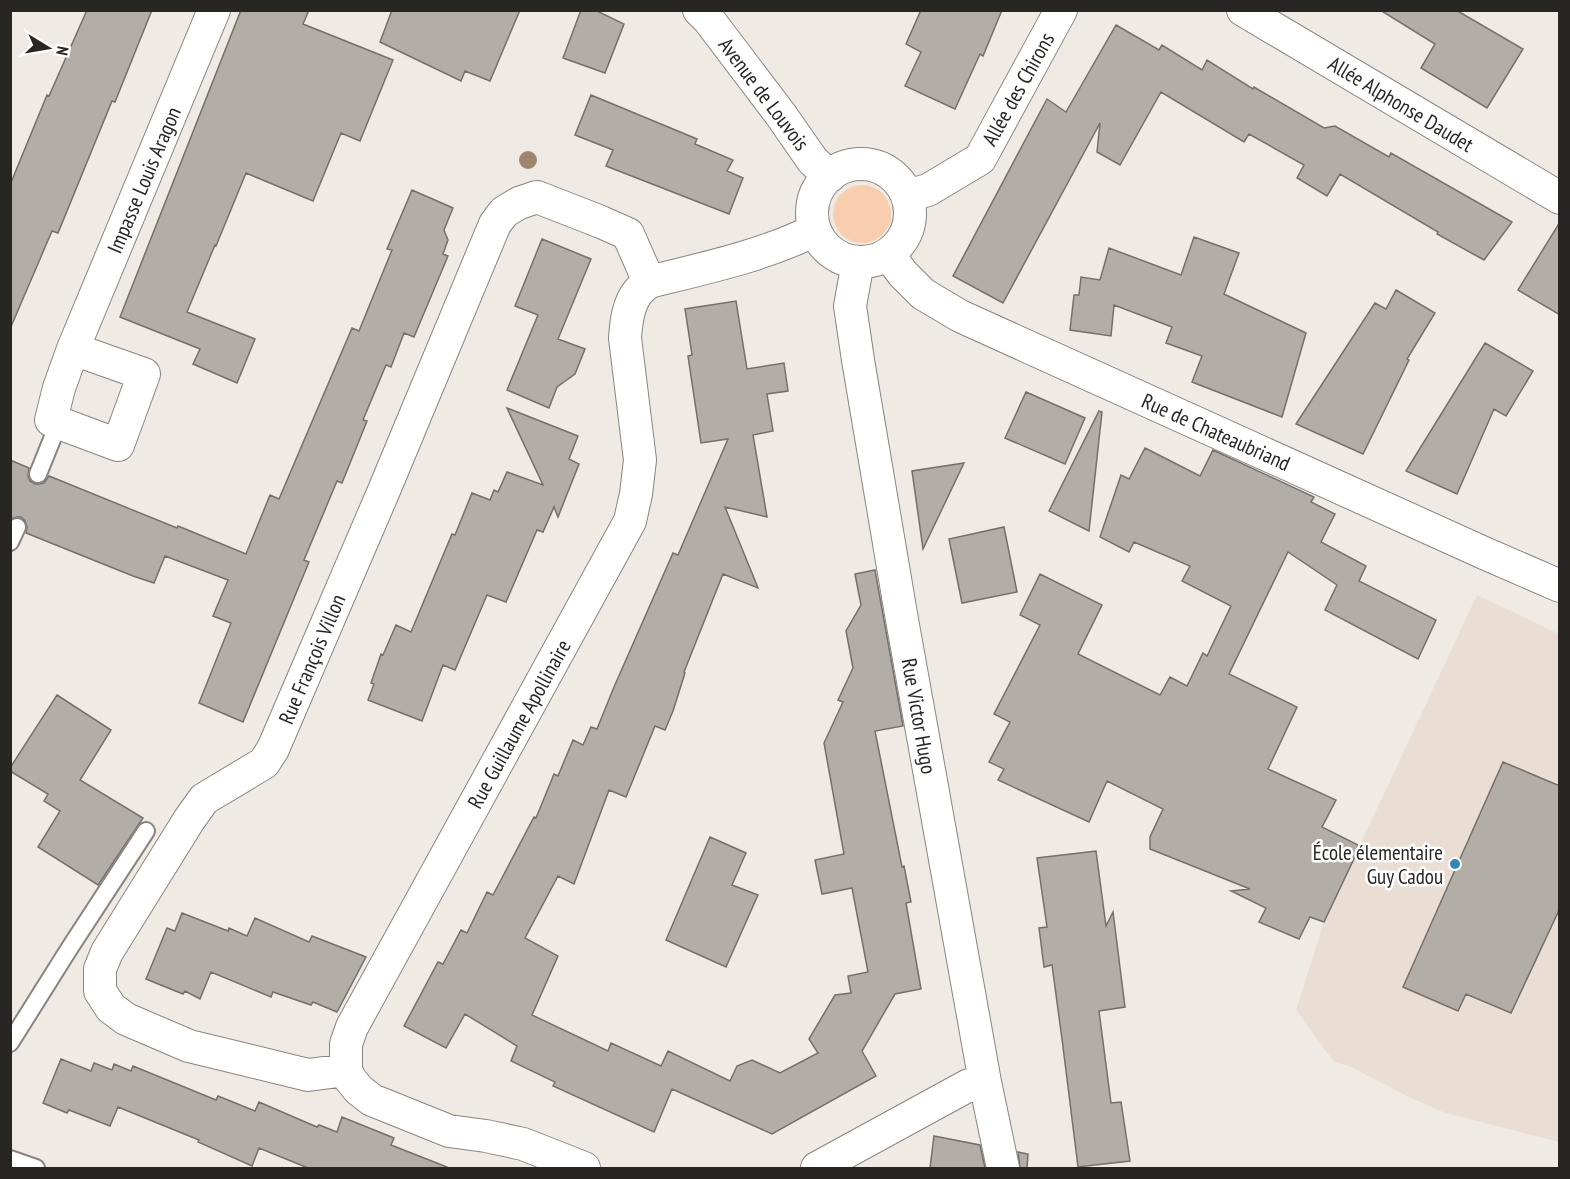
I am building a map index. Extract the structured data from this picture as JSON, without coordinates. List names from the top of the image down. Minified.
{"streets":{"street":["Allée des Chirons","Avenue de Louvois","Allée Alphonse Daudet","Impasse Louis Aragon","Rue de Chateaubriand","Rue François Villon","Rue Victor Hugo","Rue Guillaume Apollinaire"]},"crossings":[["Allée des Chirons","Avenue de Louvois"],["Allée des Chirons","Rue de Chateaubriand"],["Allée des Chirons","Rue Victor Hugo"],["Avenue de Louvois","Rue de Chateaubriand"],["Avenue de Louvois","Rue Victor Hugo"],["Rue de Chateaubriand","Rue Victor Hugo"],["Rue François Villon","Rue Guillaume Apollinaire"]],"places":["École élementaire Guy Cadou"],"north":"right"}
